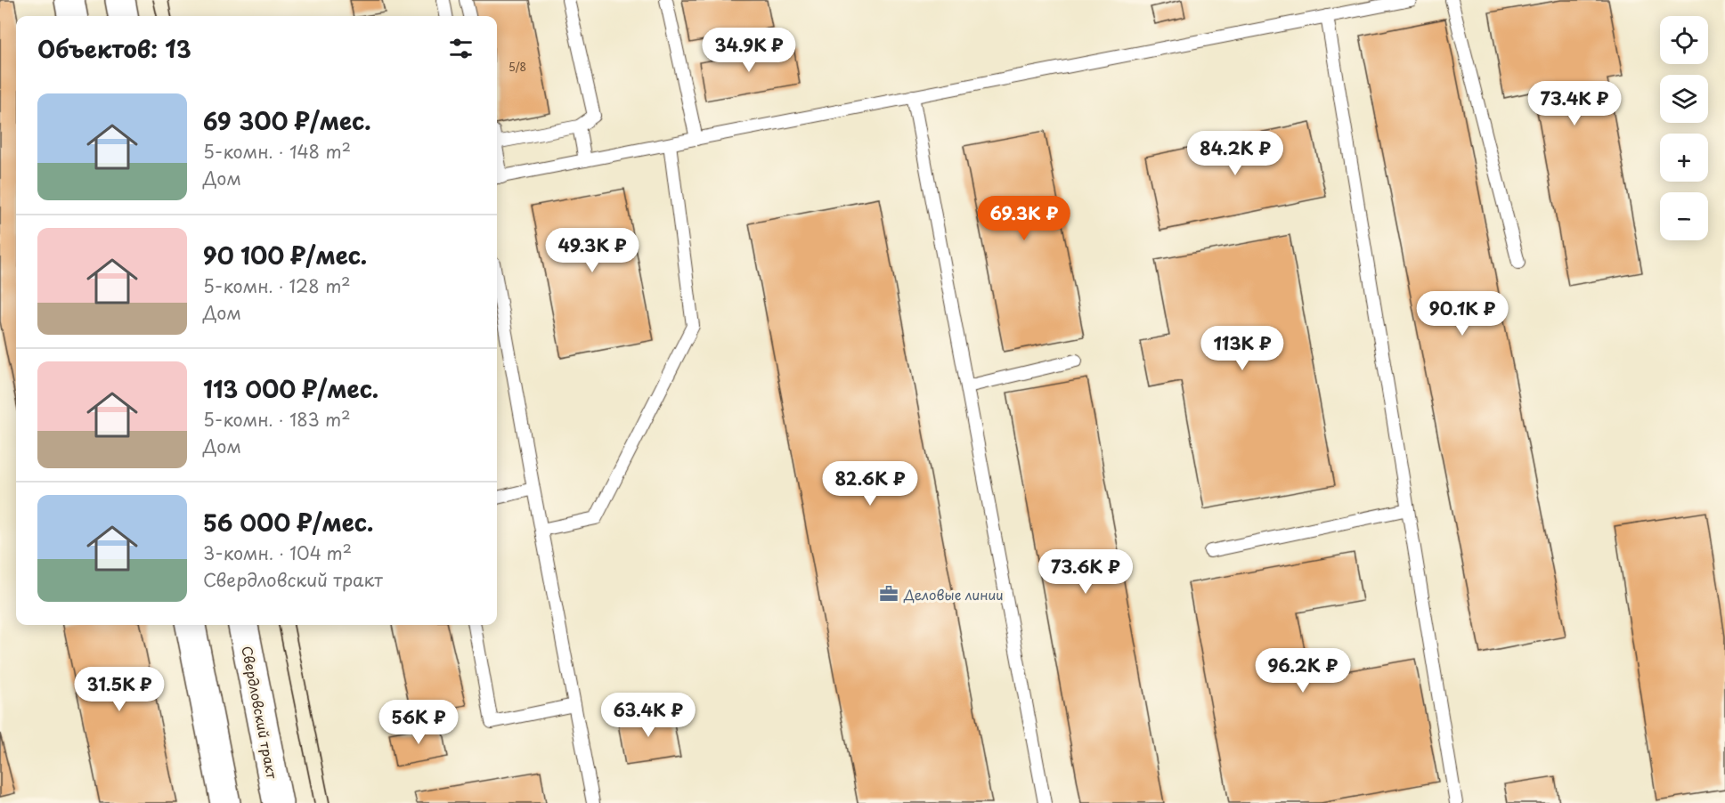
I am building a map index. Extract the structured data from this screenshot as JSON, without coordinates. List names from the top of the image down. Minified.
{"streets":{"main road":["Свердловский тракт"]},"places":{"office":["Деловые линии"]},"house_numbers":["5/8"],"page":{"map_buttons":["+","−"],"heading":"Объектов: 13","price":["34.9K ₽","73.4K ₽","84.2K ₽","69.3K ₽","49.3K ₽","90.1K ₽","113K ₽","82.6K ₽","73.6K ₽","96.2K ₽","31.5K ₽","63.4K ₽","56K ₽"],"list":[{"name":"69 300 ₽/мес.","note":"5-комн. · 148 m² · Дом"},{"name":"90 100 ₽/мес.","note":"5-комн. · 128 m² · Дом"},{"name":"113 000 ₽/мес.","note":"5-комн. · 183 m² · Дом"},{"name":"56 000 ₽/мес.","note":"3-комн. · 104 m² · Свердловский тракт"}]}}
